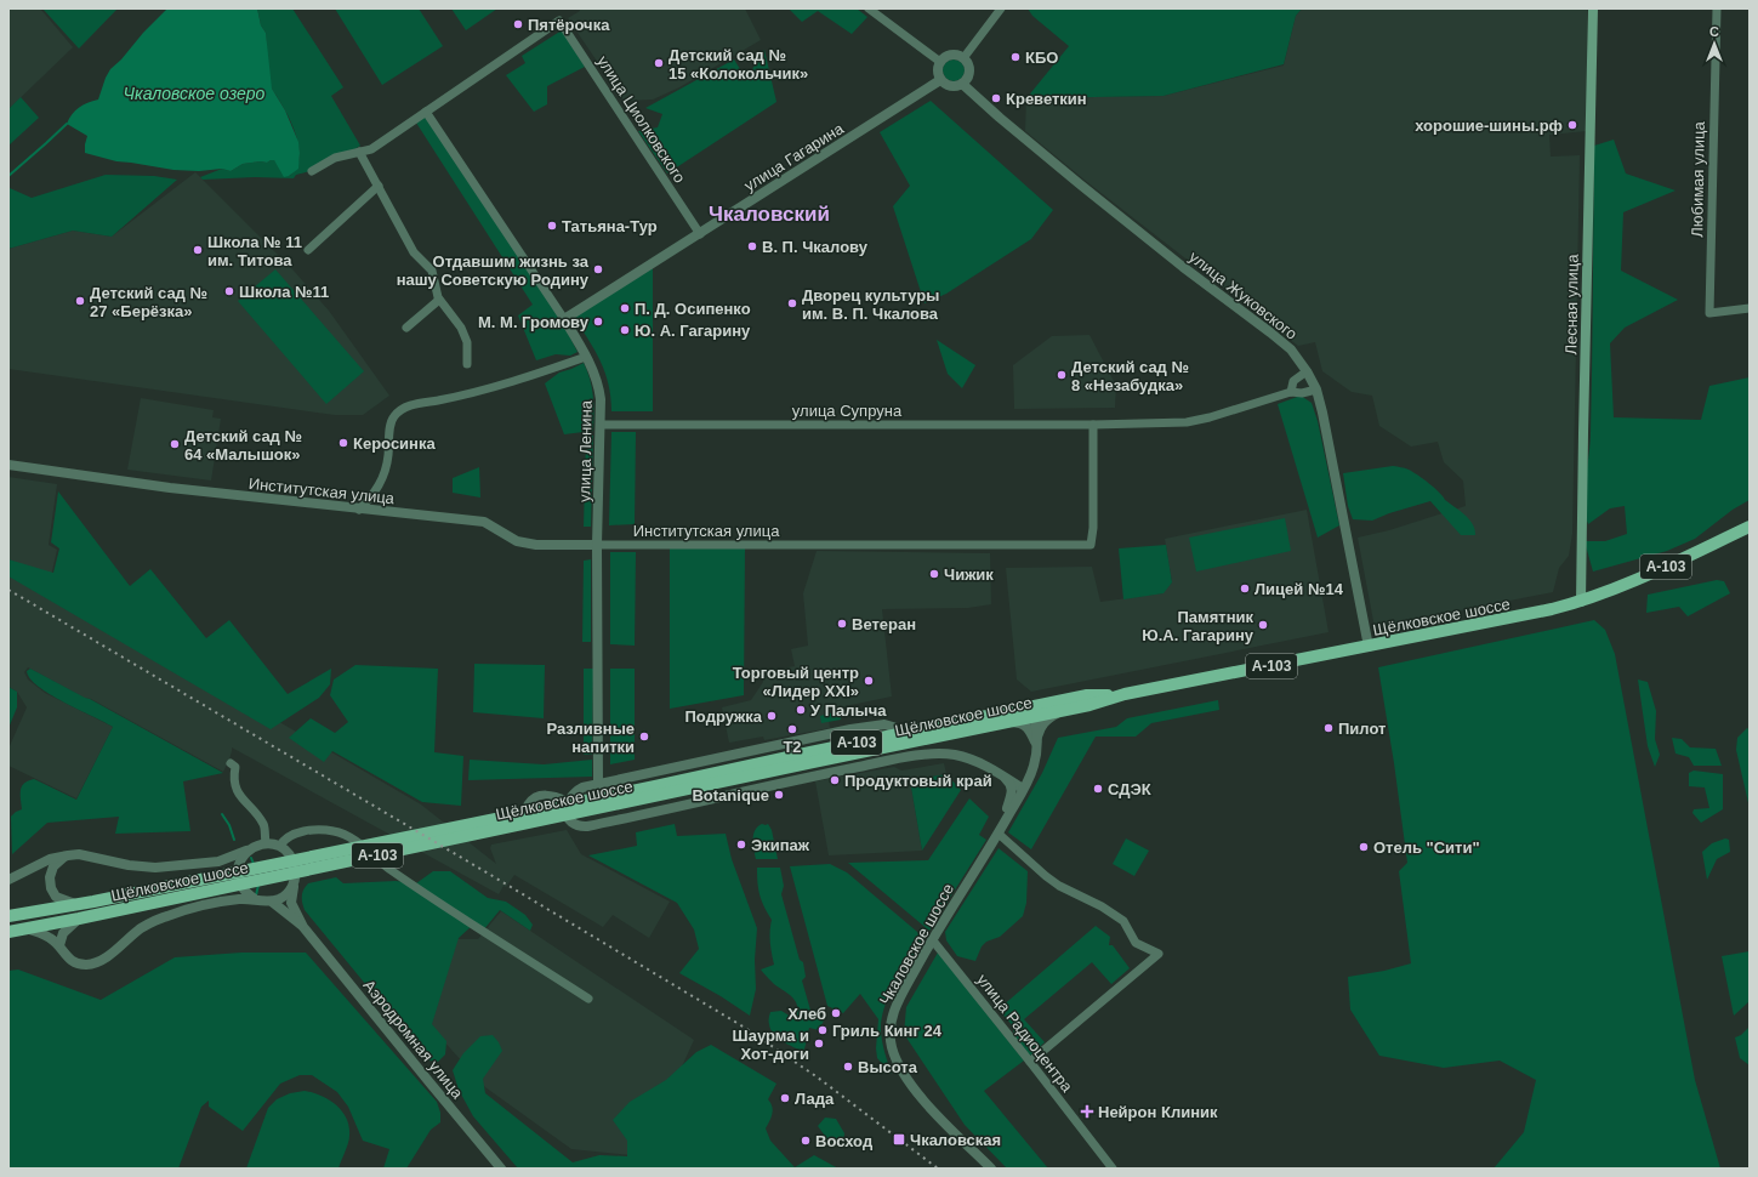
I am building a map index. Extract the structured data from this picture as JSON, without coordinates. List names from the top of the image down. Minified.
{"streets":{"main road":["Лесная улица","А-103","Щёлковское шоссе"],"street":["улица Циолковского","улица Гагарина","Любимая улица","улица Жуковского","улица Супруна","улица Ленина","Институтская улица","Чкаловское шоссе","улица Радиоцентра","Аэродромная улица"]},"crossings":[["улица Циолковского","улица Гагарина"],["улица Циолковского","улица Ленина"],["улица Гагарина","улица Жуковского"],["улица Гагарина","улица Ленина"],["улица Жуковского","Щёлковское шоссе"],["Лесная улица","Щёлковское шоссе"],["улица Супруна","улица Ленина"],["улица Супруна","Институтская улица"],["улица Ленина","Институтская улица"],["улица Ленина","А-103"],["А-103","Щёлковское шоссе"],["А-103","Чкаловское шоссе"],["Щёлковское шоссе","Чкаловское шоссе"],["Чкаловское шоссе","улица Радиоцентра"]],"districts":["Чкаловский"],"water":["Чкаловское озеро"],"places":{"other":["Пятёрочка","КБО","Детский сад № 15 «Колокольчик»","Креветкин","хорошие-шины.рф","Татьяна-Тур","В. П. Чкалову","Школа № 11 им. Титова","Отдавшим жизнь за нашу Советскую Родину","Школа №11","Детский сад № 27 «Берёзка»","Дворец культуры им. В. П. Чкалова","П. Д. Осипенко","М. М. Громову","Ю. А. Гагарину","Детский сад № 8 «Незабудка»","Керосинка","Детский сад № 64 «Малышок»","Чижик","Лицей №14","Ветеран","Памятник Ю.А. Гагарину","Торговый центр «Лидер XXI»","У Палыча","Подружка","Пилот","T2","Разливные напитки","Продуктовый край","СДЭК","Botanique","Экипаж","Отель \"Сити\"","Хлеб","Гриль Кинг 24","Шаурма и Хот-доги","Высота","Лада","Восход"],"health":["Нейрон Клиник"],"transit":["Чкаловская"]},"north":"top"}
